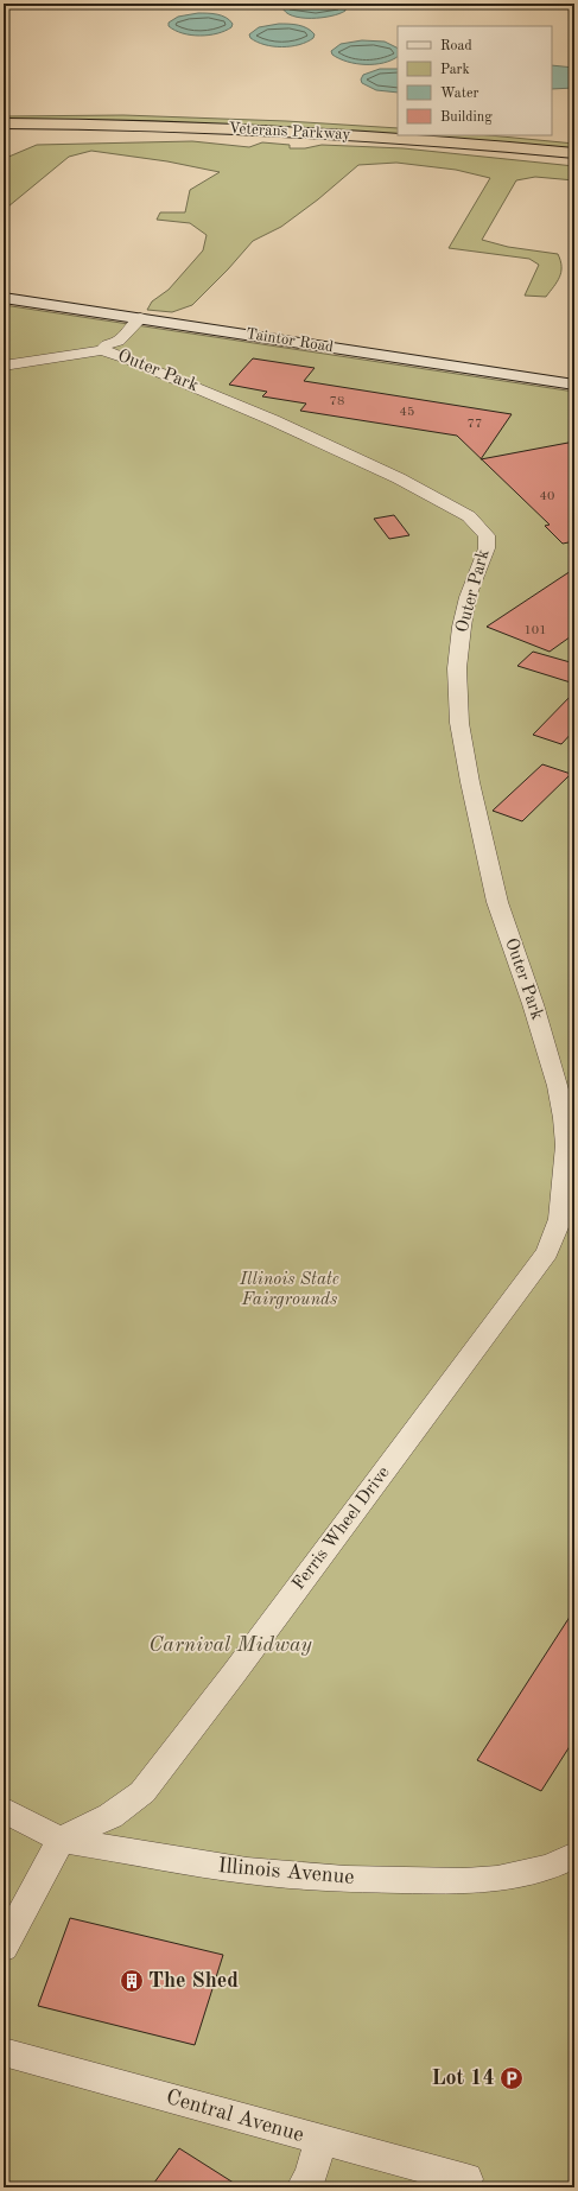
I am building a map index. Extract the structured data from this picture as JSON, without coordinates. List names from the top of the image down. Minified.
{"streets":{"highway":["Veterans Parkway"],"main road":["Taintor Road"],"street":["Outer Park","Ferris Wheel Drive","Illinois Avenue","Central Avenue"]},"crossings":[["Outer Park","Ferris Wheel Drive"],["Ferris Wheel Drive","Illinois Avenue"]],"parks":["Illinois State Fairgrounds","Carnival Midway"],"places":{"building":["The Shed"],"parking":["Lot 14"]},"house_numbers":["78","45","77","40","101"],"legend":["Road","Park","Water","Building"]}
